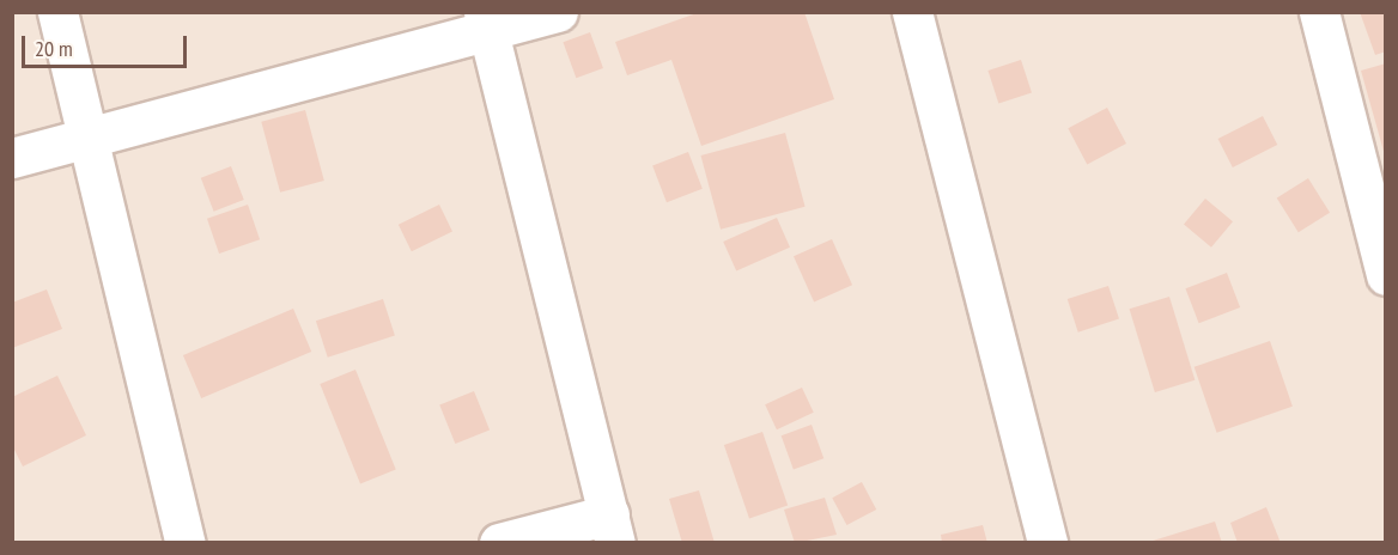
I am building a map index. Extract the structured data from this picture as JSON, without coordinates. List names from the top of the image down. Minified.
{"scale_bar":"20 m"}
